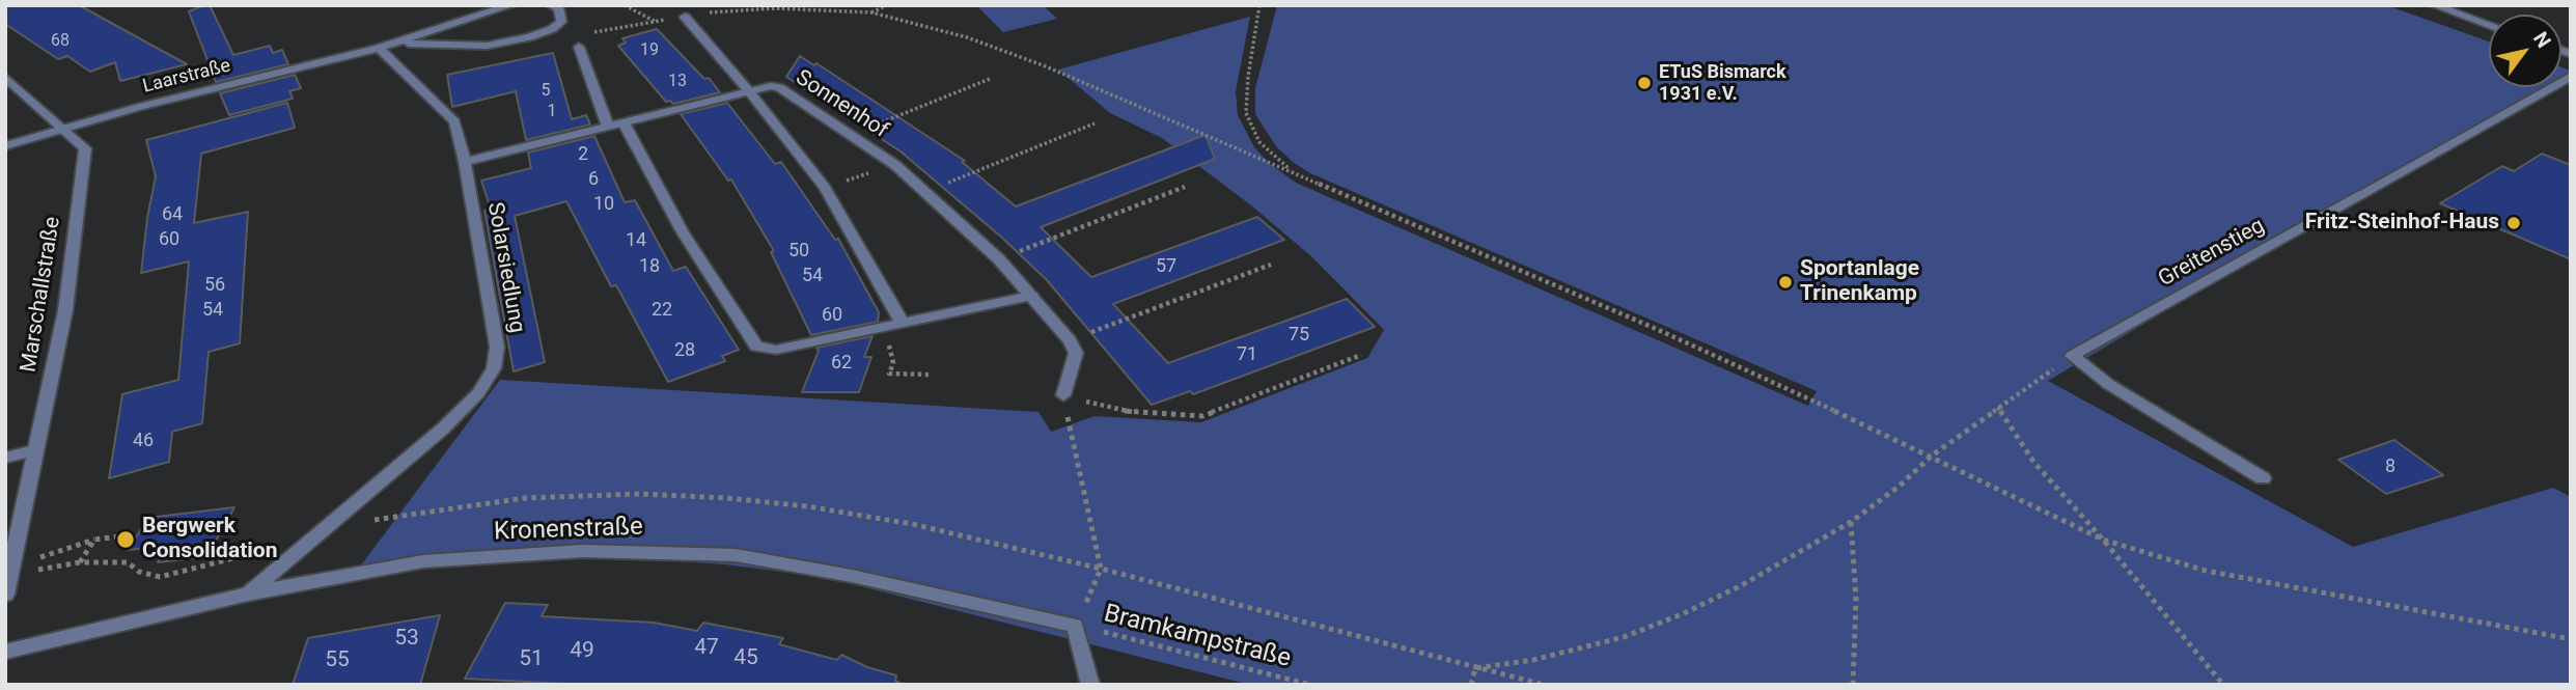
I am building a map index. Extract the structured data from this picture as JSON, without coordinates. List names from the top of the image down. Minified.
{"streets":{"street":["Laarstraße","Sonnenhof","Greitenstieg","Solarsiedlung","Marschallstraße","Kronenstraße"],"path":["Bramkampstraße"]},"crossings":[["Laarstraße","Solarsiedlung"],["Laarstraße","Marschallstraße"],["Sonnenhof","Solarsiedlung"],["Solarsiedlung","Kronenstraße"],["Kronenstraße","Bramkampstraße"]],"places":["ETuS Bismarck 1931 e.V.","Fritz-Steinhof-Haus","Sportanlage Trinenkamp","Bergwerk Consolidation"],"house_numbers":["68","19","13","5","1","2","6","10","64","60","14","50","18","57","54","56","54","22","60","75","28","71","62","46","8","53","47","49","45","51","55"],"north":"top right"}
